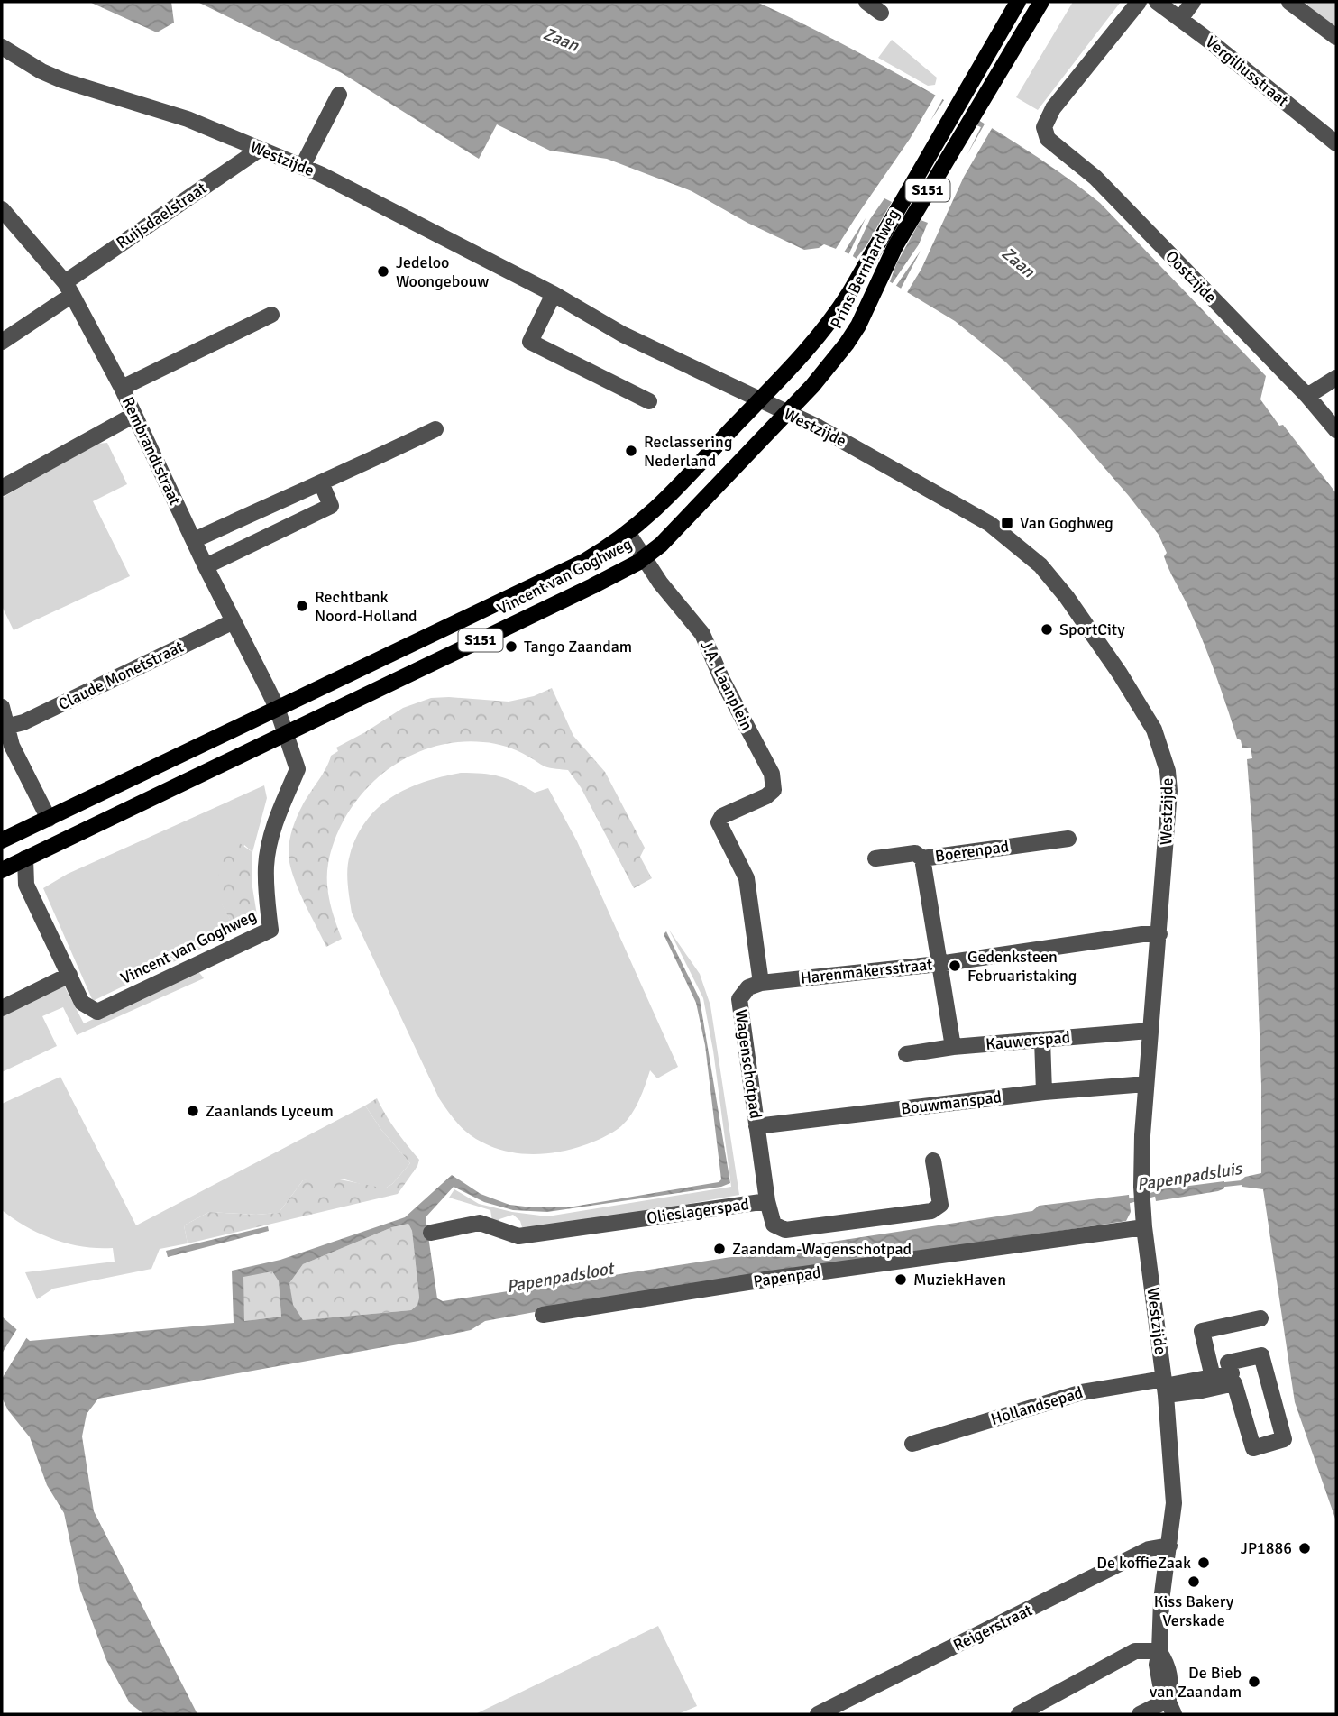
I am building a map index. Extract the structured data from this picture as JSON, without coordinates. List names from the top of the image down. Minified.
{"streets":{"main road":["S151","Prins Bernhardweg","Vincent van Goghweg"],"street":["Vergiliusstraat","Westzijde","Ruijsdaelstraat","Oostzijde","Rembrandtstraat","Claude Monetstraat","J.A. Laanplein","Boerenpad","Harenmakersstraat","Kauwerspad","Wagenschotpad","Bouwmanspad","Olieslagerspad","Papenpad","Hollandsepad","Reigerstraat"]},"crossings":[["Westzijde","Ruijsdaelstraat"],["Westzijde","Prins Bernhardweg"],["Westzijde","Vincent van Goghweg"],["Westzijde","Harenmakersstraat"],["Westzijde","Kauwerspad"],["Westzijde","Bouwmanspad"],["Westzijde","Papenpad"],["Westzijde","Hollandsepad"],["Westzijde","Reigerstraat"],["Ruijsdaelstraat","Rembrandtstraat"],["Prins Bernhardweg","Vincent van Goghweg"],["Rembrandtstraat","Vincent van Goghweg"],["Rembrandtstraat","Claude Monetstraat"],["Vincent van Goghweg","J.A. Laanplein"],["J.A. Laanplein","Harenmakersstraat"],["J.A. Laanplein","Wagenschotpad"],["Harenmakersstraat","Wagenschotpad"],["Wagenschotpad","Bouwmanspad"],["Wagenschotpad","Olieslagerspad"]],"water":["Zaan","Papenpadsluis","Papenpadsloot"],"places":{"other":["Jedeloo Woongebouw","Reclassering Nederland","Rechtbank Noord-Holland","SportCity","Tango Zaandam","Gedenksteen Februaristaking","Zaanlands Lyceum","Zaandam-Wagenschotpad","MuziekHaven","JP1886","De koffieZaak","Kiss Bakery Verskade","De Bieb van Zaandam"],"transit":["Van Goghweg"]}}
